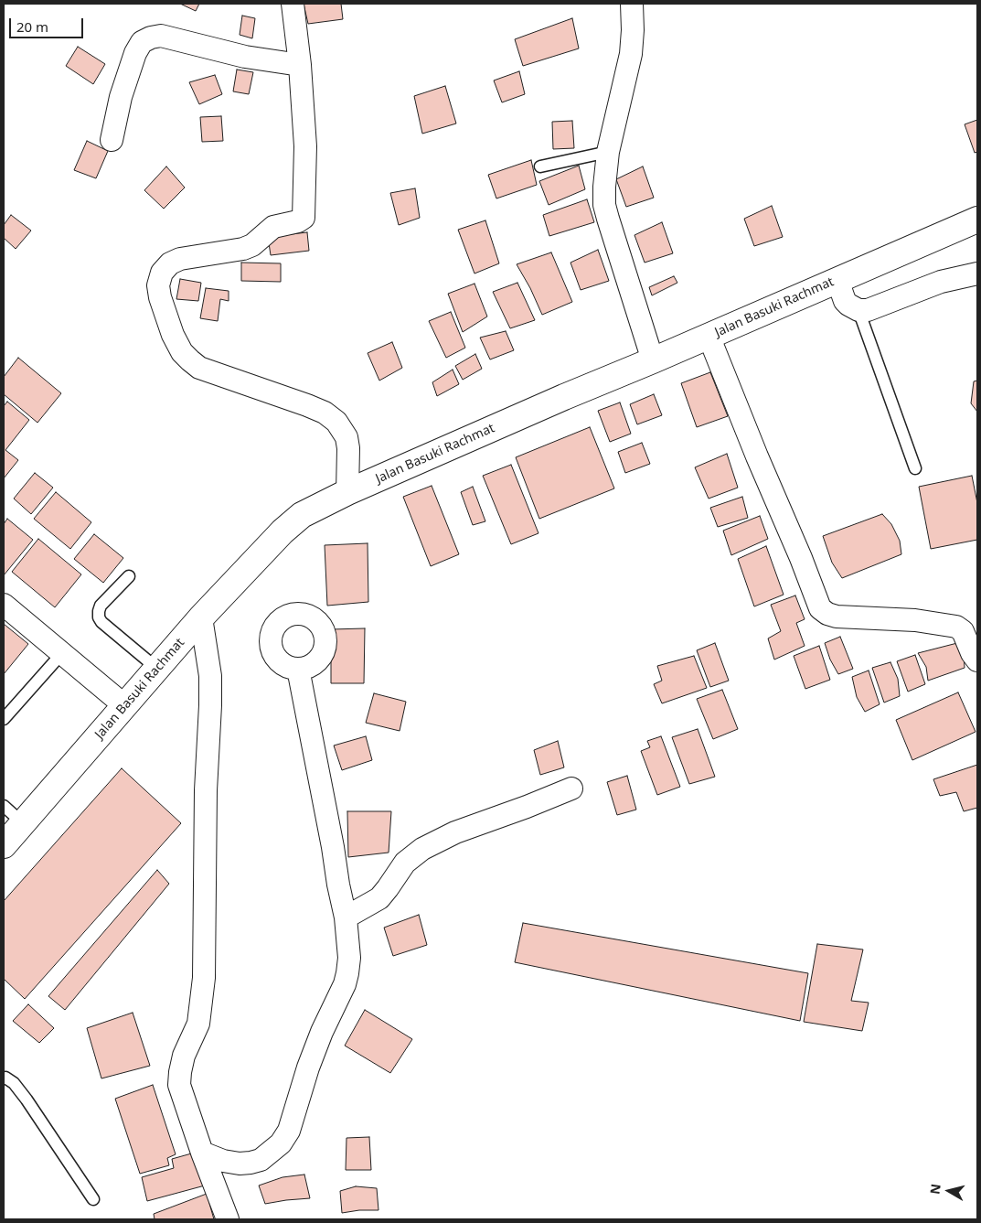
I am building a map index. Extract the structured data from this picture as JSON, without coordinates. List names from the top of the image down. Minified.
{"streets":{"highway":["Jalan Basuki Rachmat"]},"scale_bar":"20 m","north":"left"}
